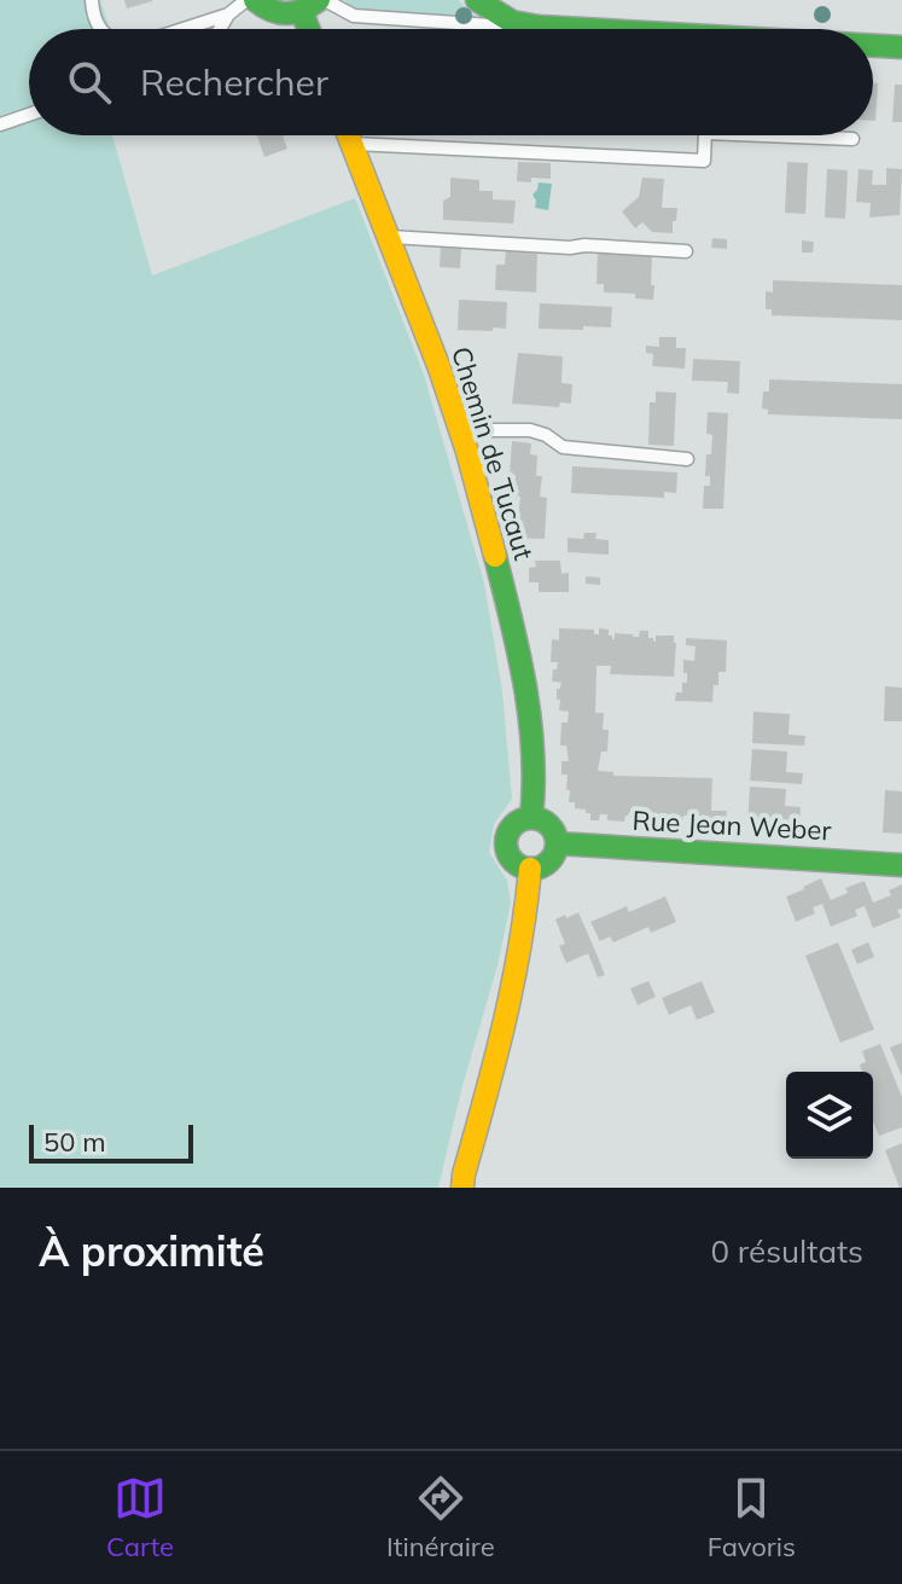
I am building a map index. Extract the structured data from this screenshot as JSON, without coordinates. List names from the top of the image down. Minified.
{"streets":{"main road":["Chemin de Tucaut","Rue Jean Weber"]},"crossings":[["Chemin de Tucaut","Rue Jean Weber"]],"scale_bar":"50 m","page":{"search":"Rechercher","scale":"50 m","heading":["À proximité","0 résultats"],"nav":["Carte","Itinéraire","Favoris"]}}
